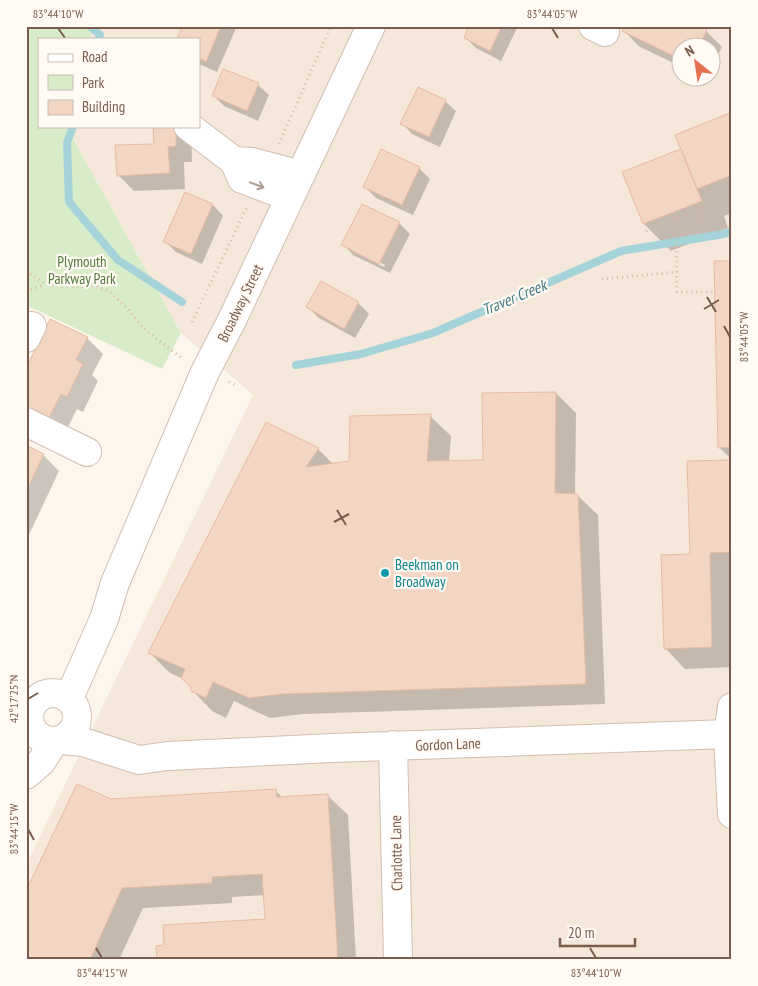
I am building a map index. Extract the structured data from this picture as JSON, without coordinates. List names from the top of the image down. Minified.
{"streets":{"street":["Broadway Street","Gordon Lane","Charlotte Lane"]},"crossings":[["Broadway Street","Gordon Lane"],["Gordon Lane","Charlotte Lane"]],"water":["Traver Creek"],"parks":["Plymouth Parkway Park"],"places":["Beekman on Broadway"],"legend":["Road","Park","Building"],"scale_bar":"20 m","north":"top left","coordinates":["83°44'10\"W","83°44'05\"W","42°17'25\"N","83°44'15\"W"]}
